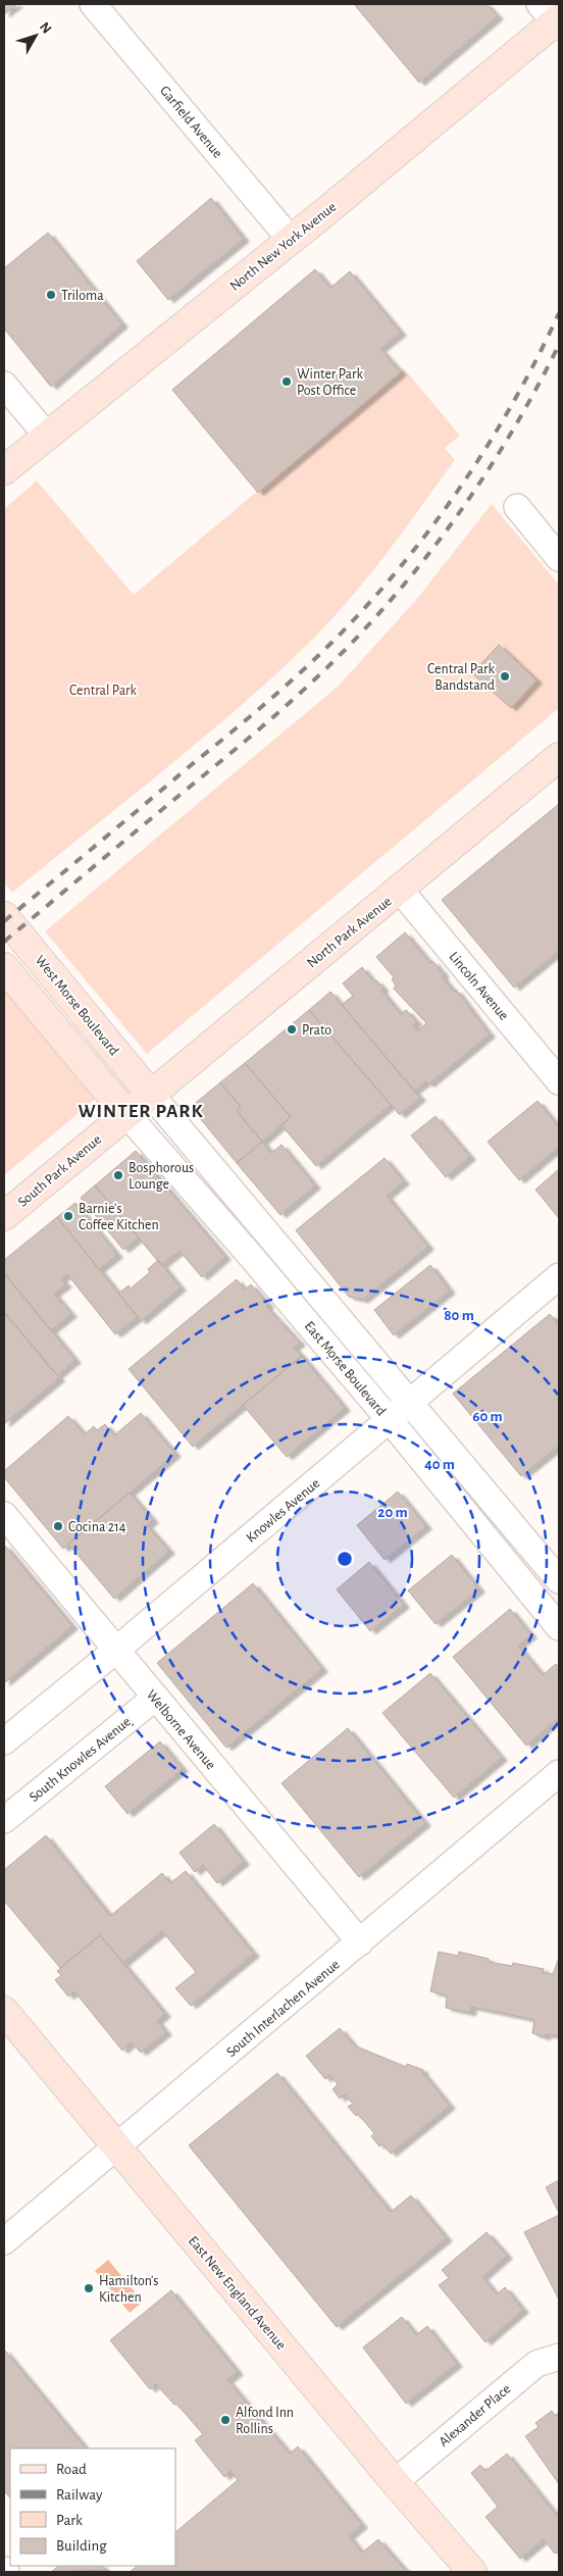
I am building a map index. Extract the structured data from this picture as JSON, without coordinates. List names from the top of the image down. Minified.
{"streets":{"street":["Garfield Avenue","North New York Avenue","North Park Avenue","Lincoln Avenue","West Morse Boulevard","South Park Avenue","East Morse Boulevard","Knowles Avenue","Welborne Avenue","South Knowles Avenue","South Interlachen Avenue","East New England Avenue","Alexander Place"]},"crossings":[["Garfield Avenue","North New York Avenue"],["North Park Avenue","Lincoln Avenue"],["North Park Avenue","West Morse Boulevard"],["North Park Avenue","South Park Avenue"],["North Park Avenue","East Morse Boulevard"],["West Morse Boulevard","South Park Avenue"],["West Morse Boulevard","East Morse Boulevard"],["South Park Avenue","East Morse Boulevard"],["East Morse Boulevard","Knowles Avenue"],["Knowles Avenue","Welborne Avenue"],["Welborne Avenue","South Knowles Avenue"],["Welborne Avenue","South Interlachen Avenue"],["South Interlachen Avenue","East New England Avenue"],["East New England Avenue","Alexander Place"]],"districts":["WINTER PARK"],"parks":["Central Park"],"places":["Triloma","Winter Park Post Office","Central Park Bandstand","Prato","Bosphorous Lounge","Barnie's Coffee Kitchen","Cocina 214","Hamilton's Kitchen","Alfond Inn Rollins"],"legend":["Road","Railway","Park","Building"],"north":"top right","rings":["80 m","60 m","40 m","20 m"]}
